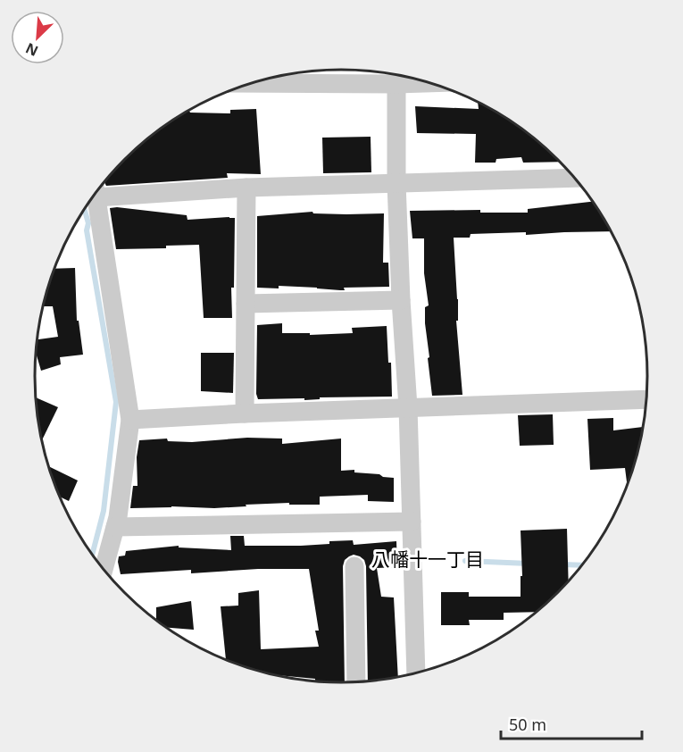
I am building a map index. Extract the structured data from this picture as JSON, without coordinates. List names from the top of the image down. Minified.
{"districts":["八幡十一丁目"],"scale_bar":"50 m","north":"bottom left"}
